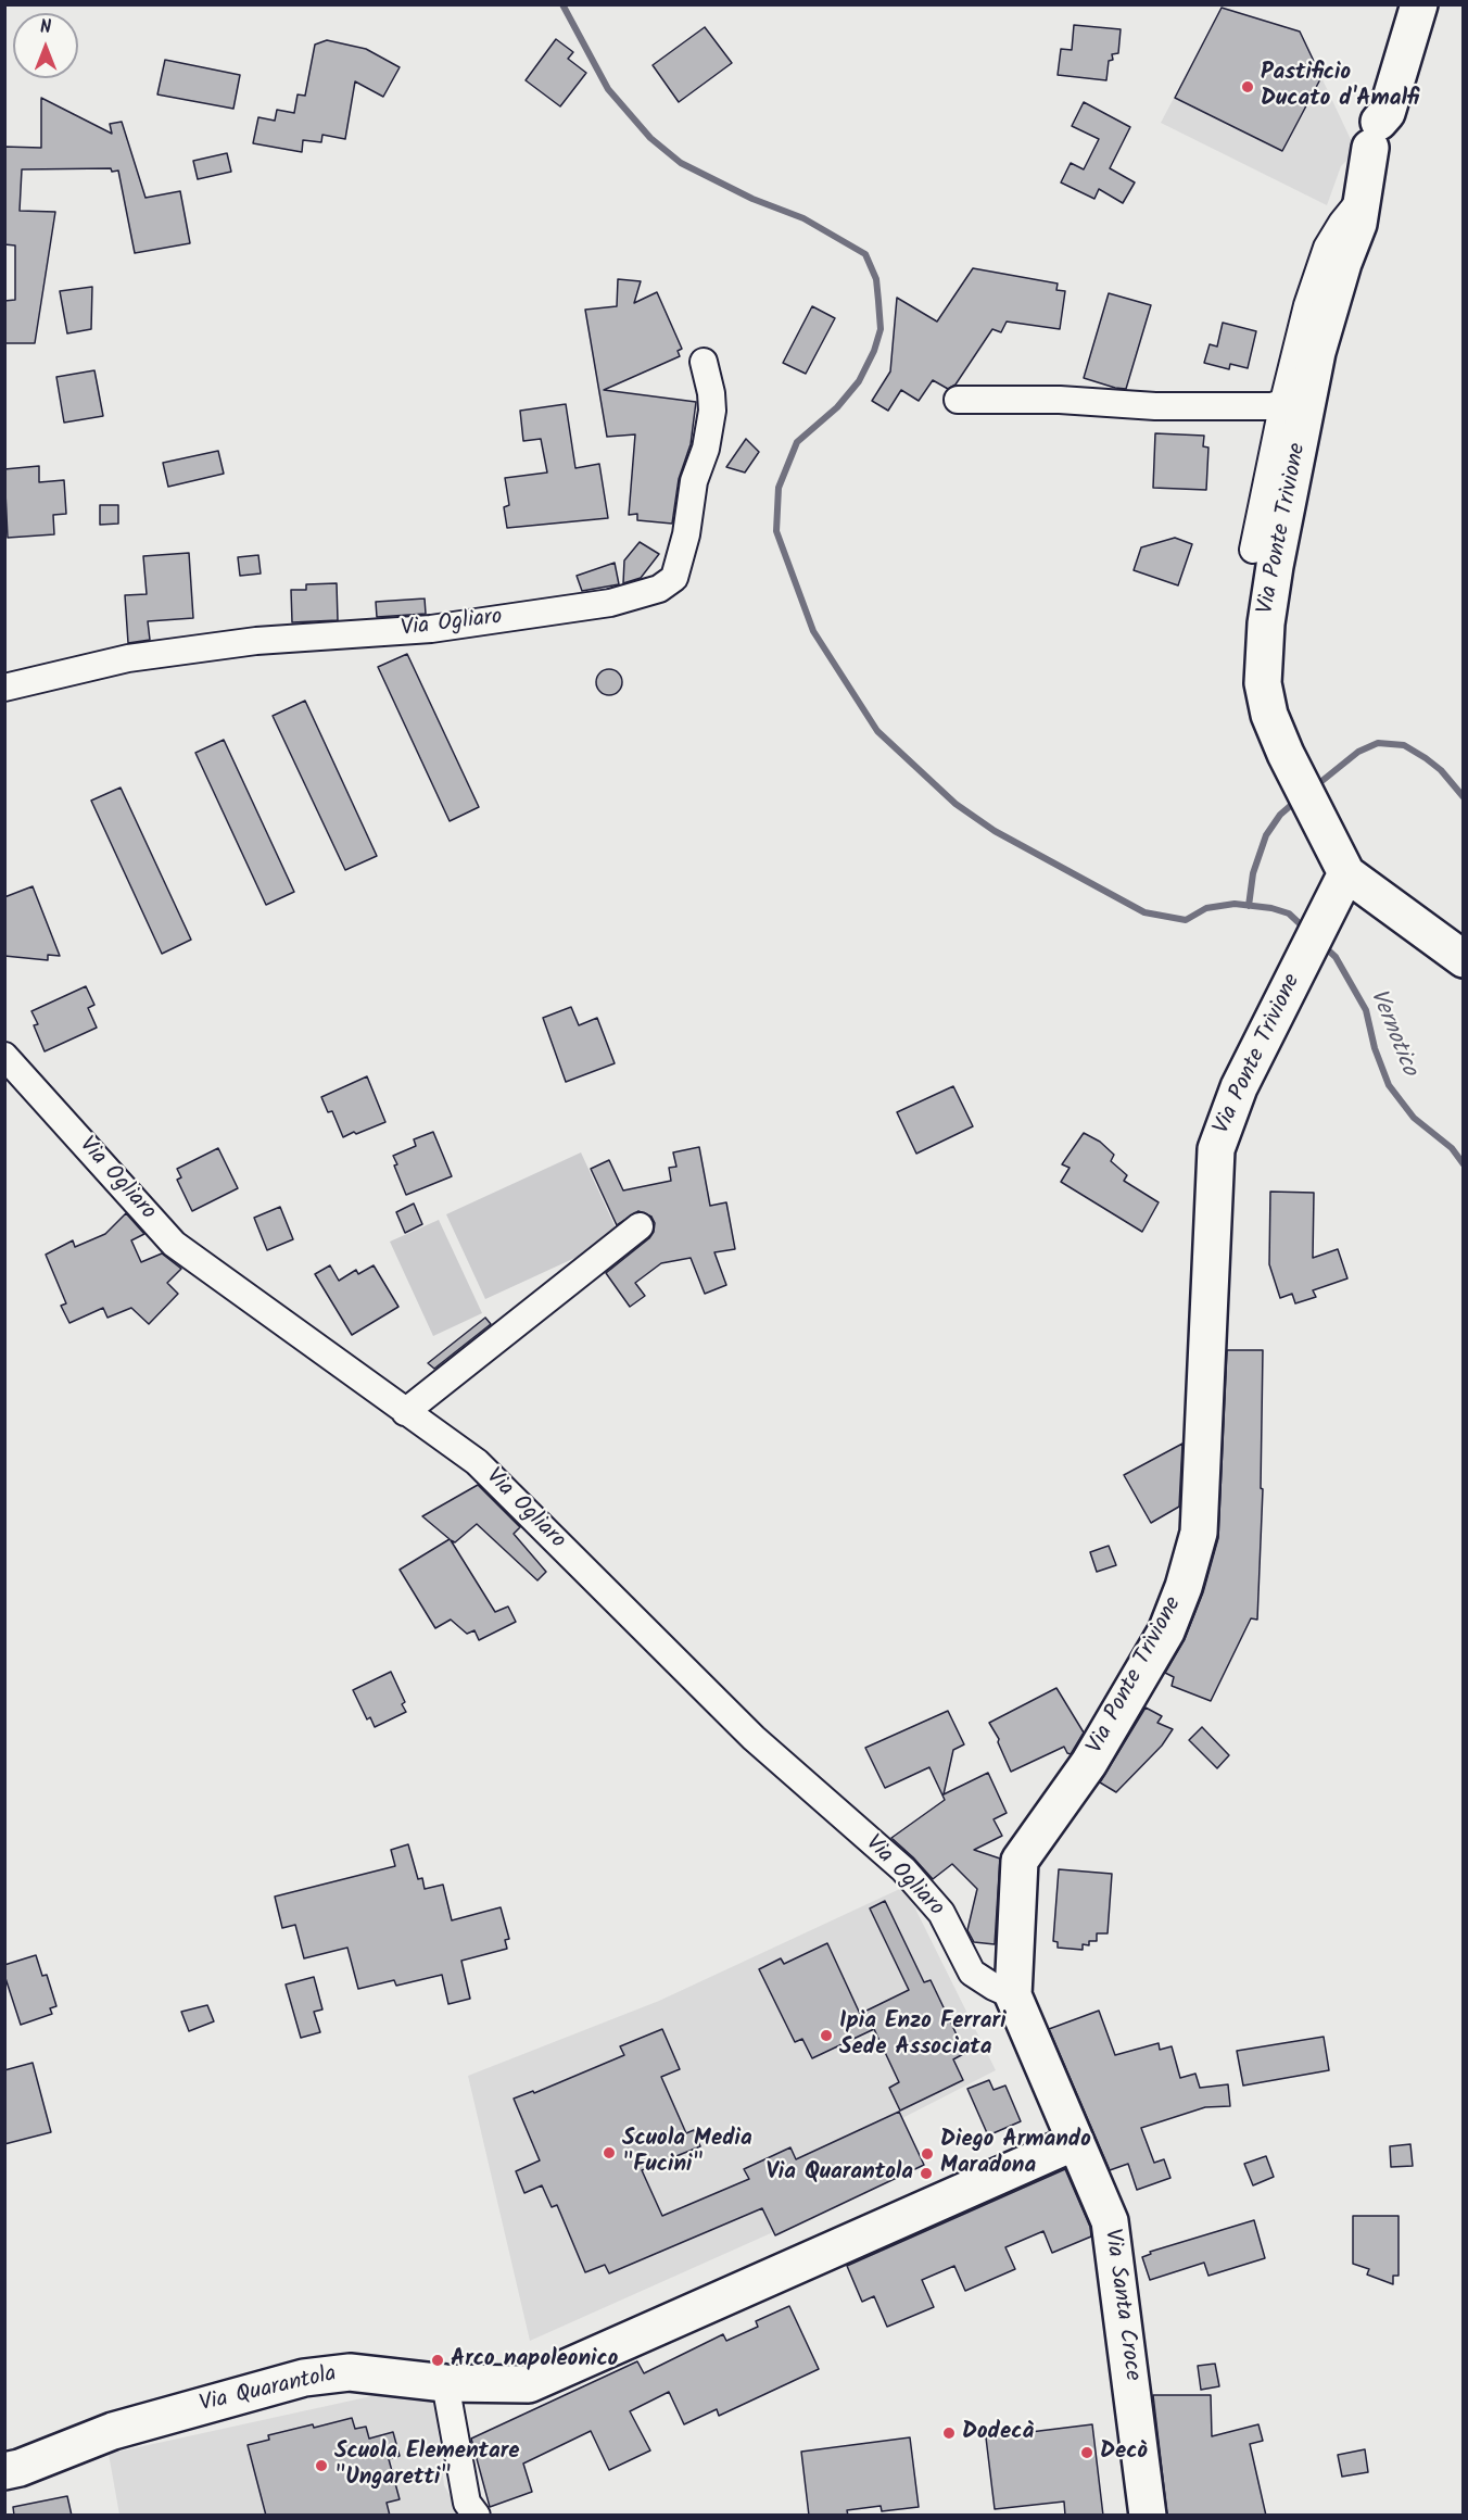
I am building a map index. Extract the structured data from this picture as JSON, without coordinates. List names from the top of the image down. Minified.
{"streets":{"street":["Via Ponte Trivione","Via Ogliaro","Via Santa Croce","Via Quarantola"]},"crossings":[["Via Ponte Trivione","Via Ogliaro"],["Via Ponte Trivione","Via Santa Croce"],["Via Ogliaro","Via Santa Croce"],["Via Santa Croce","Via Quarantola"]],"water":["Vernotico"],"places":["Pastificio Ducato d'Amalfi","Ipia Enzo Ferrari Sede Associata","Scuola Media \"Fucini\"","Diego Armando Maradona","Via Quarantola","Arco napoleonico","Dodecà","Decò","Scuola Elementare \"Ungaretti\""],"north":"top"}
